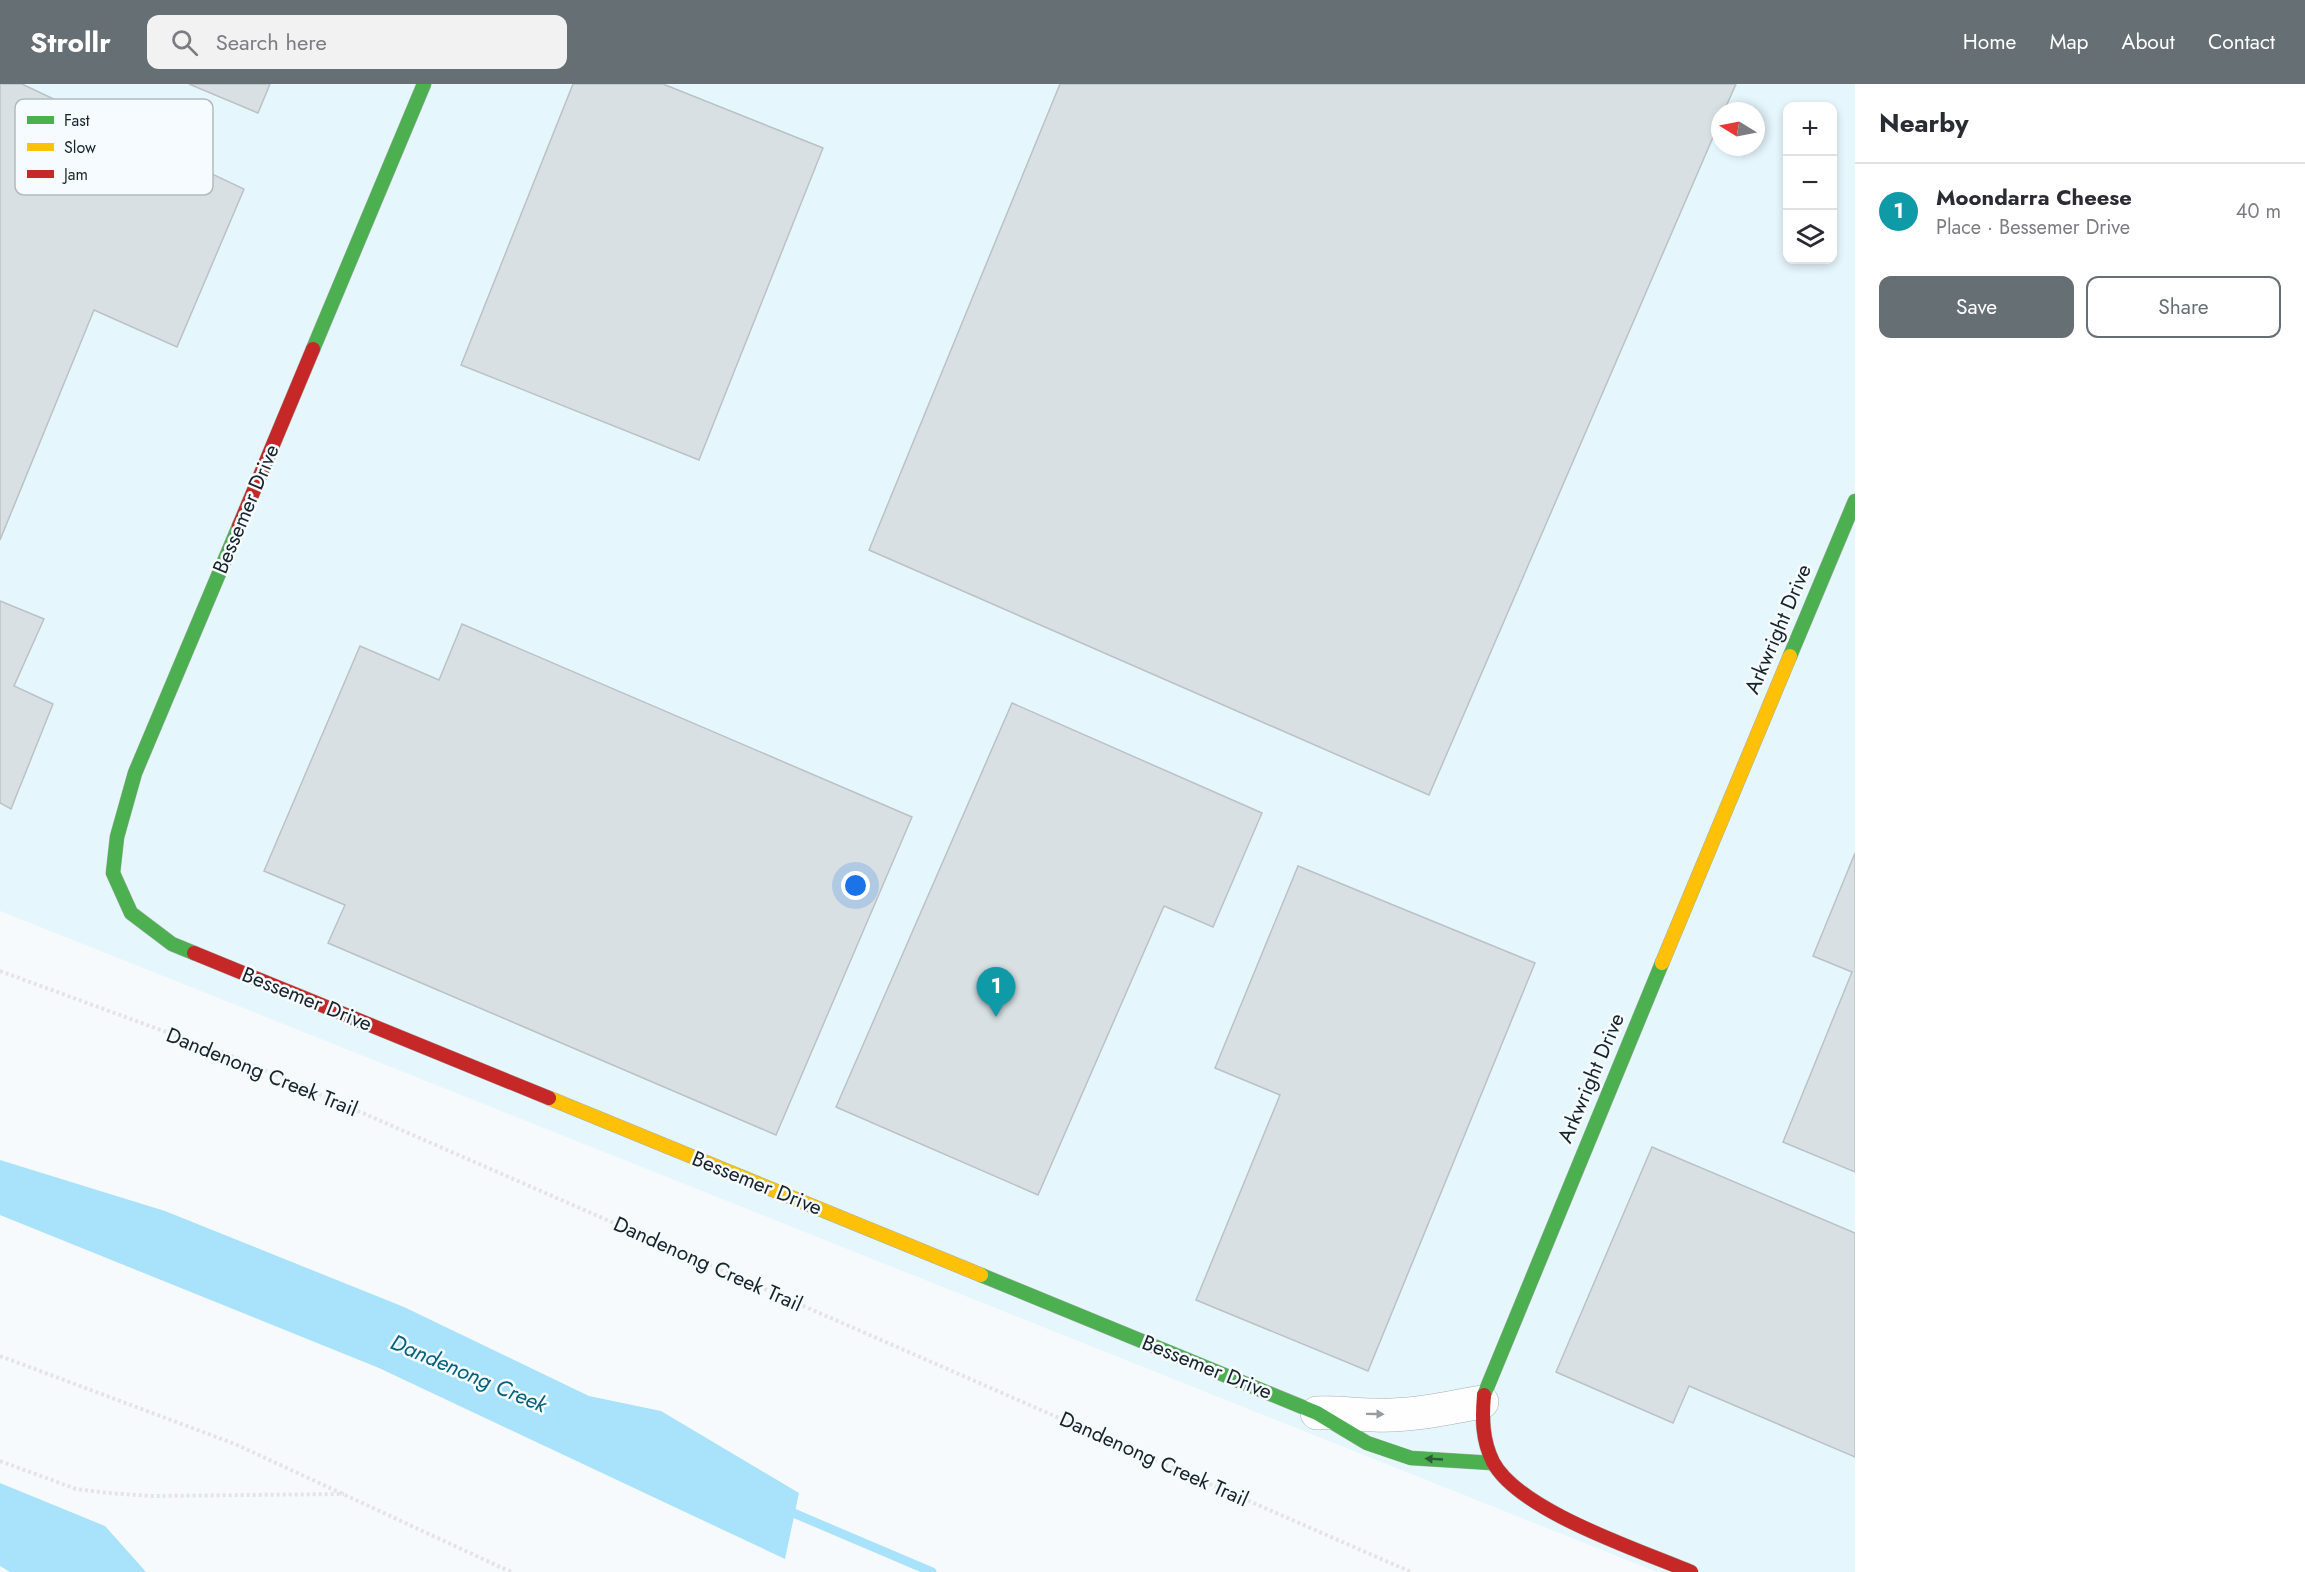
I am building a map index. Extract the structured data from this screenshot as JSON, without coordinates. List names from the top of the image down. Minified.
{"streets":{"street":["Bessemer Drive","Arkwright Drive"],"path":["Dandenong Creek Trail"]},"crossings":[["Bessemer Drive","Arkwright Drive"]],"water":["Dandenong Creek"],"legend":["Fast","Slow","Jam"],"north":"left","page":{"header":"Strollr","search":"Search here","nav":["Home","Map","About","Contact"],"heading":"Nearby","map_buttons":["+","−"],"list":[{"mark":"1","name":"Moondarra Cheese","note":"Place · Bessemer Drive","value":"40 m"}],"buttons":["Save","Share"],"pins":"1"}}
